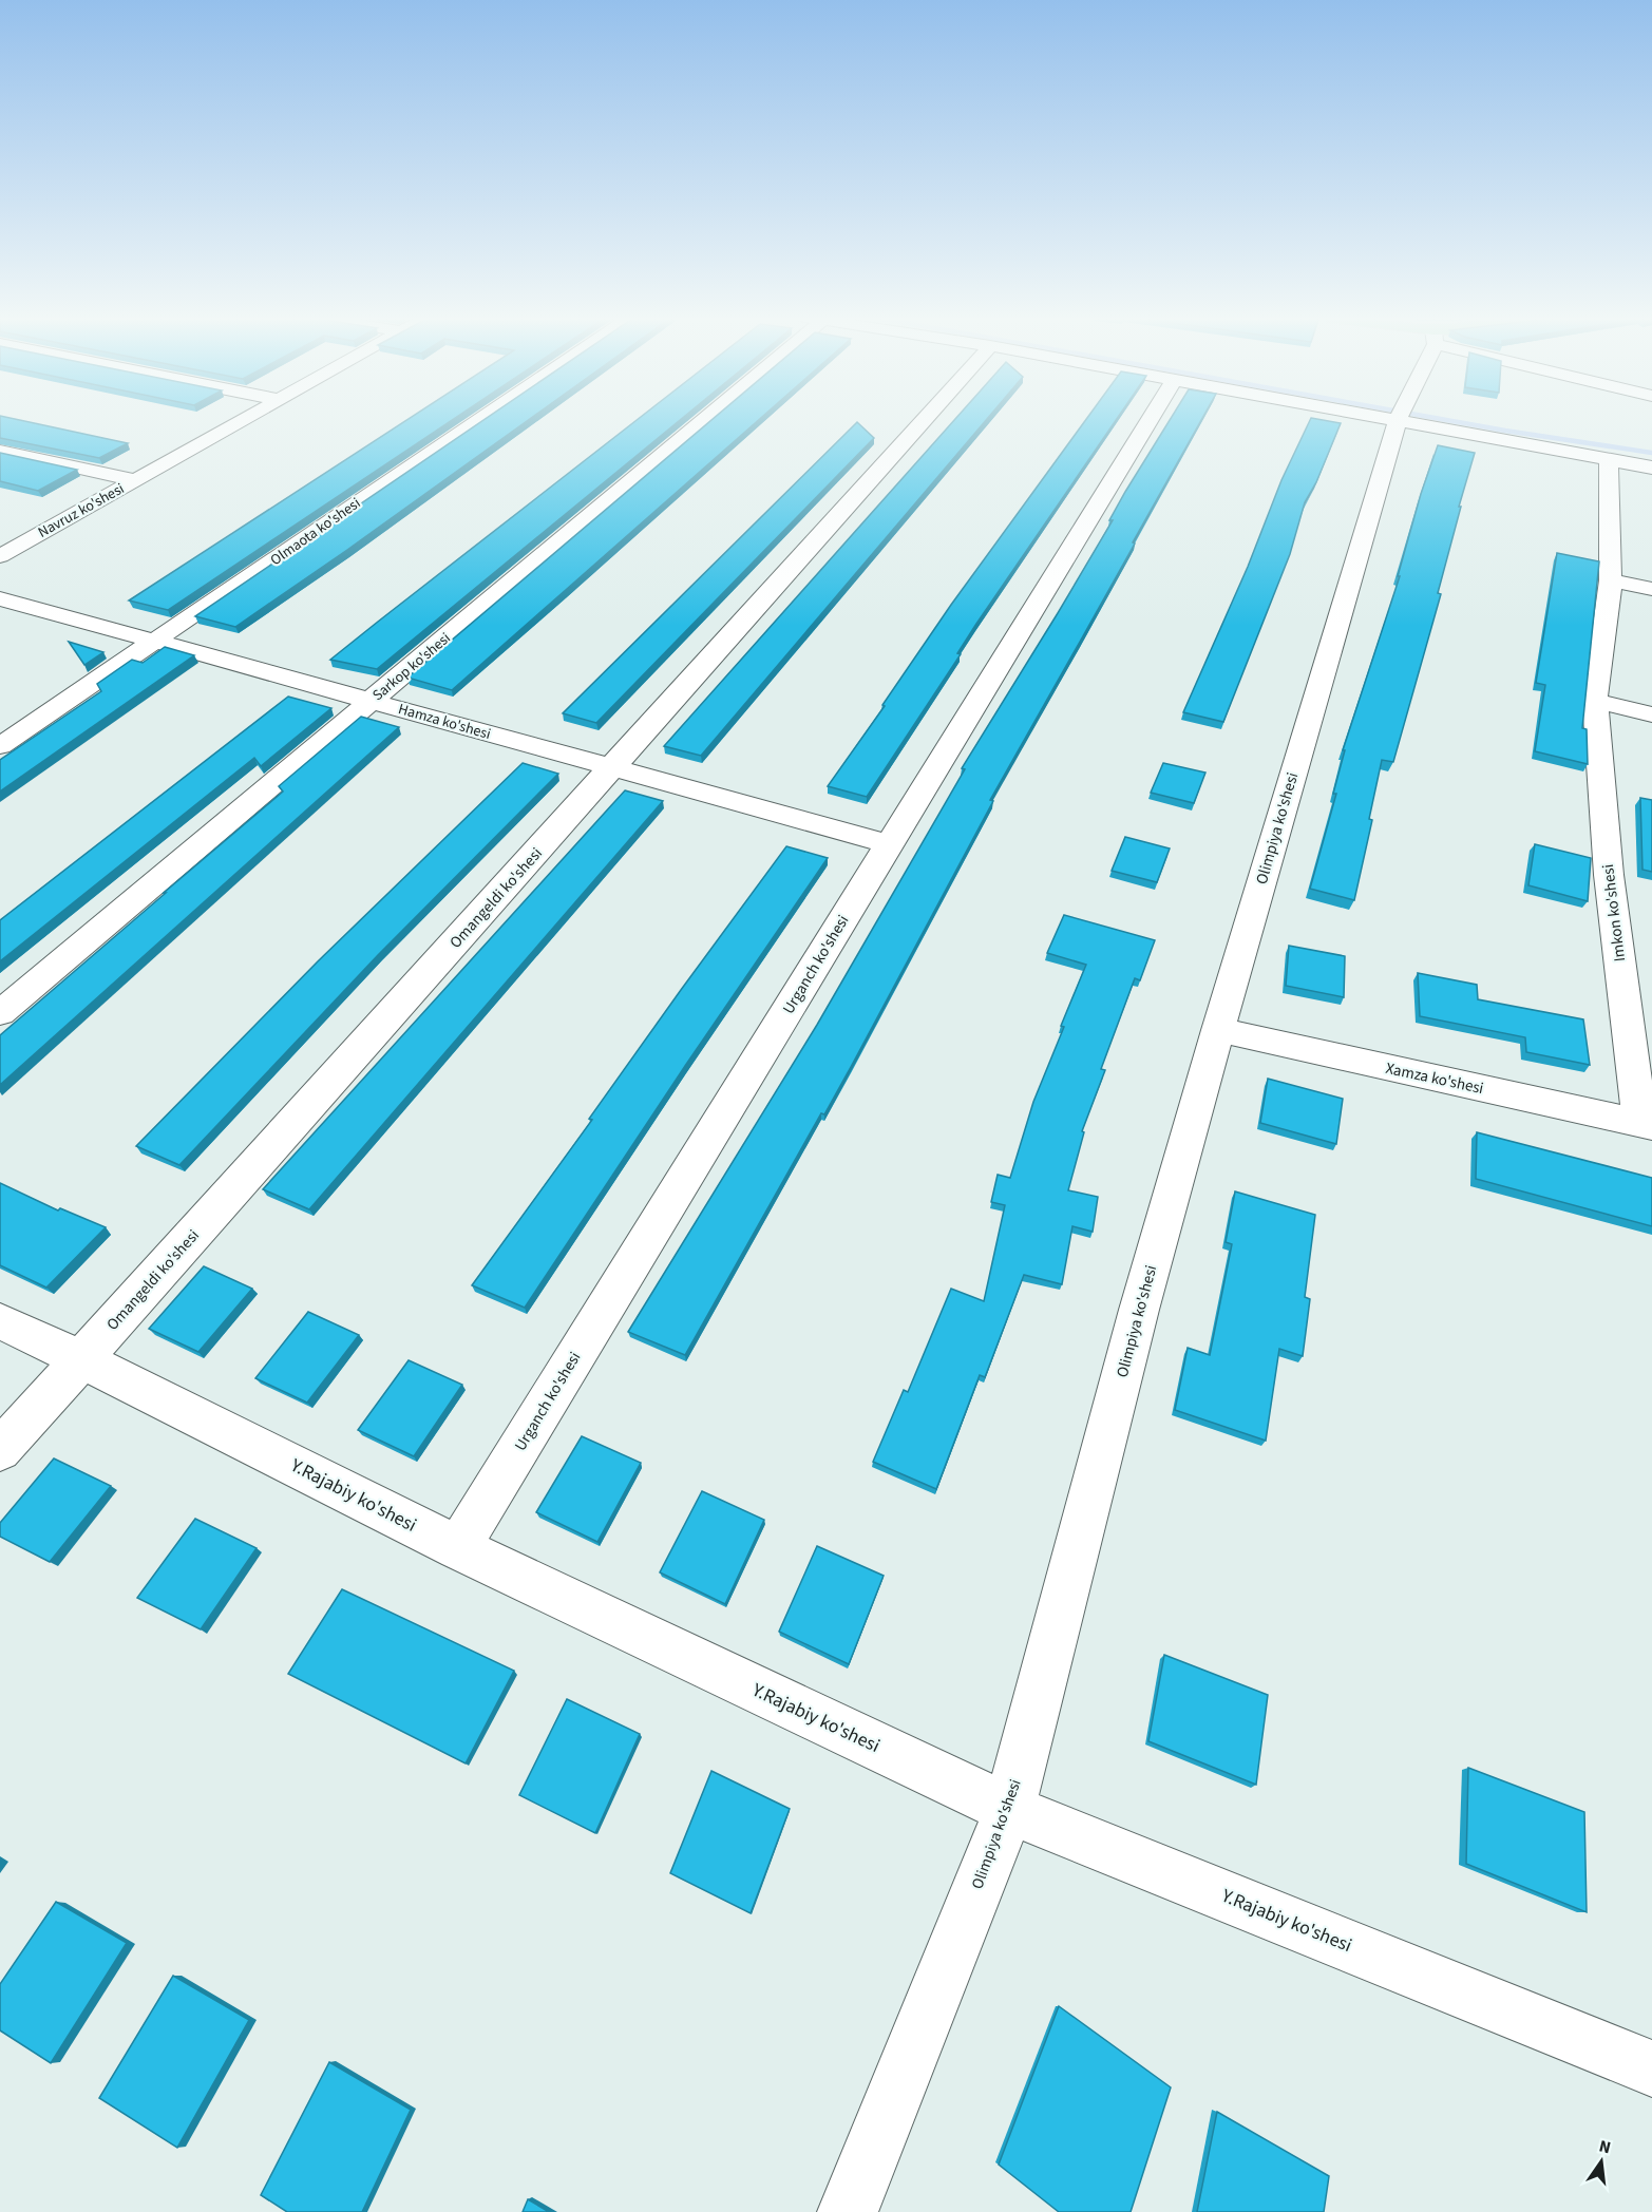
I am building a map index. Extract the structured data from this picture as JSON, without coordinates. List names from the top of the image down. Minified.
{"streets":{"street":["Navruz ko'shesi","Olmaota ko'shesi","Sarkop ko'shesi","Hamza ko'shesi","Olimpiya ko'shesi","Omangeldi ko'shesi","Imkon ko'shesi","Urganch ko'shesi","Xamza ko'shesi","Y.Rajabiy ko'shesi"]},"crossings":[["Olmaota ko'shesi","Hamza ko'shesi"],["Sarkop ko'shesi","Hamza ko'shesi"],["Hamza ko'shesi","Omangeldi ko'shesi"],["Hamza ko'shesi","Urganch ko'shesi"],["Olimpiya ko'shesi","Xamza ko'shesi"],["Olimpiya ko'shesi","Y.Rajabiy ko'shesi"],["Omangeldi ko'shesi","Y.Rajabiy ko'shesi"],["Imkon ko'shesi","Xamza ko'shesi"],["Urganch ko'shesi","Y.Rajabiy ko'shesi"]],"north":"top"}
